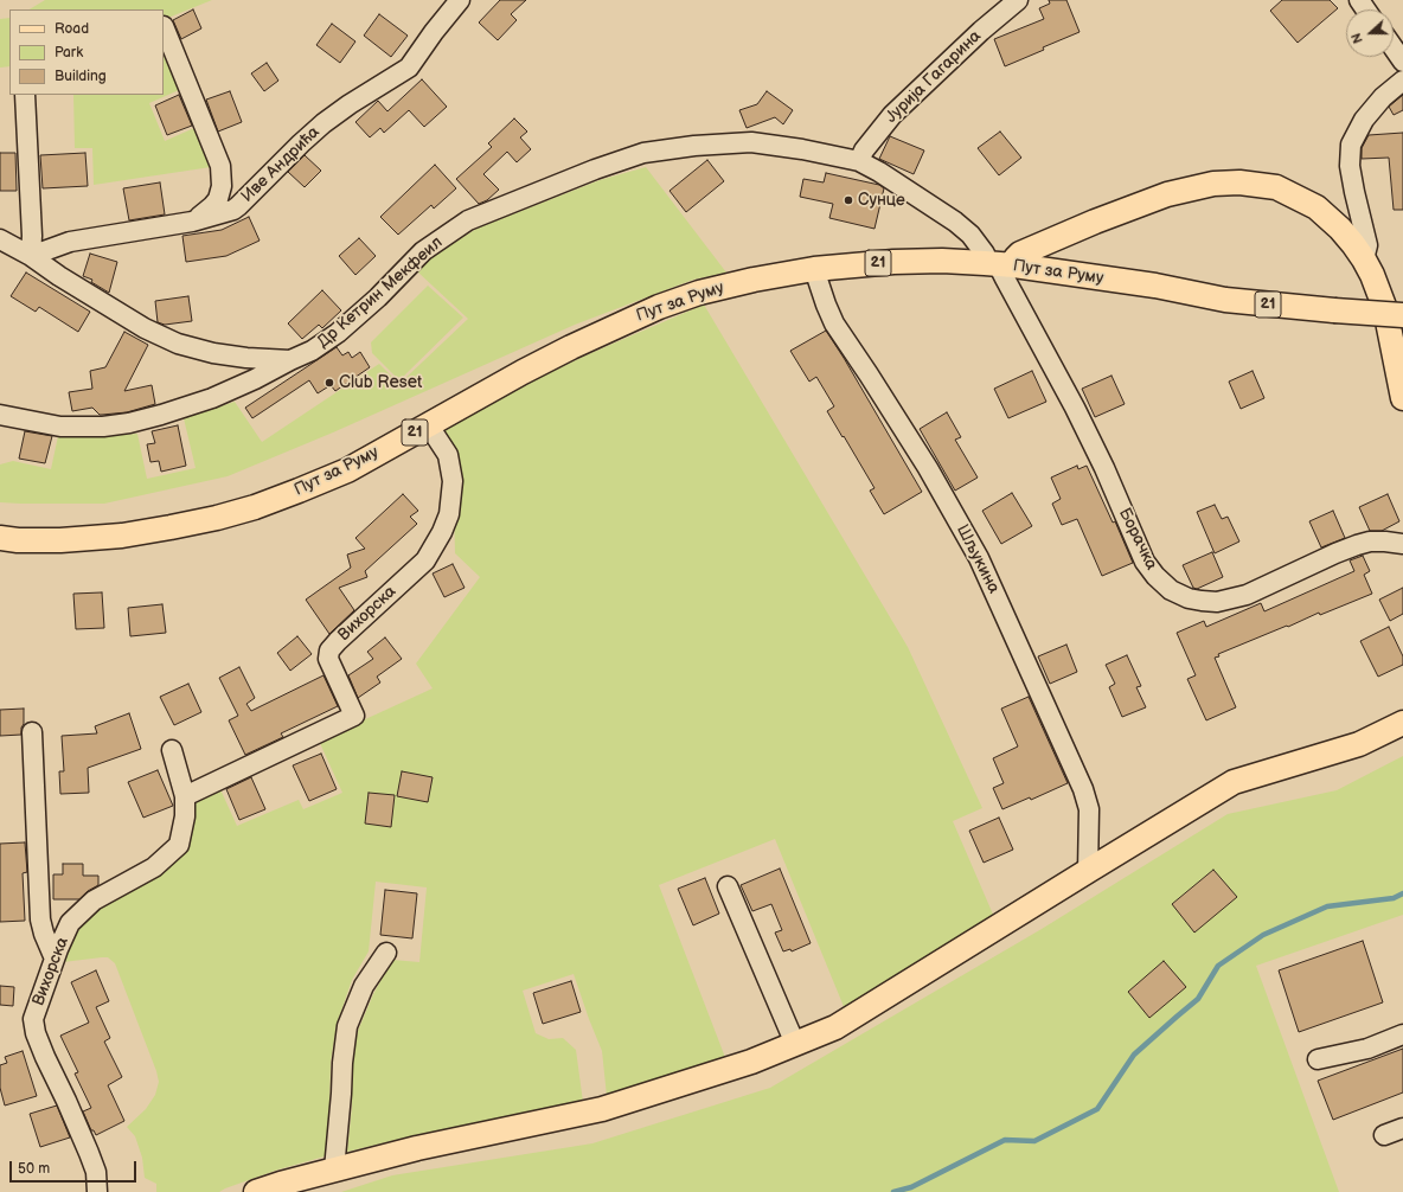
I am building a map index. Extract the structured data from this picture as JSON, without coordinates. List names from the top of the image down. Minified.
{"streets":{"main road":["21","Пут за Руму"],"street":["Јурија Гагарина","Иве Андрића","Др Кетрин Мекфеил","Борачка","Шљукина","Вихорска"]},"crossings":[["Јурија Гагарина","Др Кетрин Мекфеил"],["Иве Андрића","Др Кетрин Мекфеил"],["Пут за Руму","Др Кетрин Мекфеил"],["Пут за Руму","Борачка"],["Пут за Руму","Шљукина"],["Пут за Руму","Вихорска"],["Др Кетрин Мекфеил","Борачка"]],"places":["Сунце","Club Reset"],"legend":["Road","Park","Building"],"scale_bar":"50 m","north":"left"}
